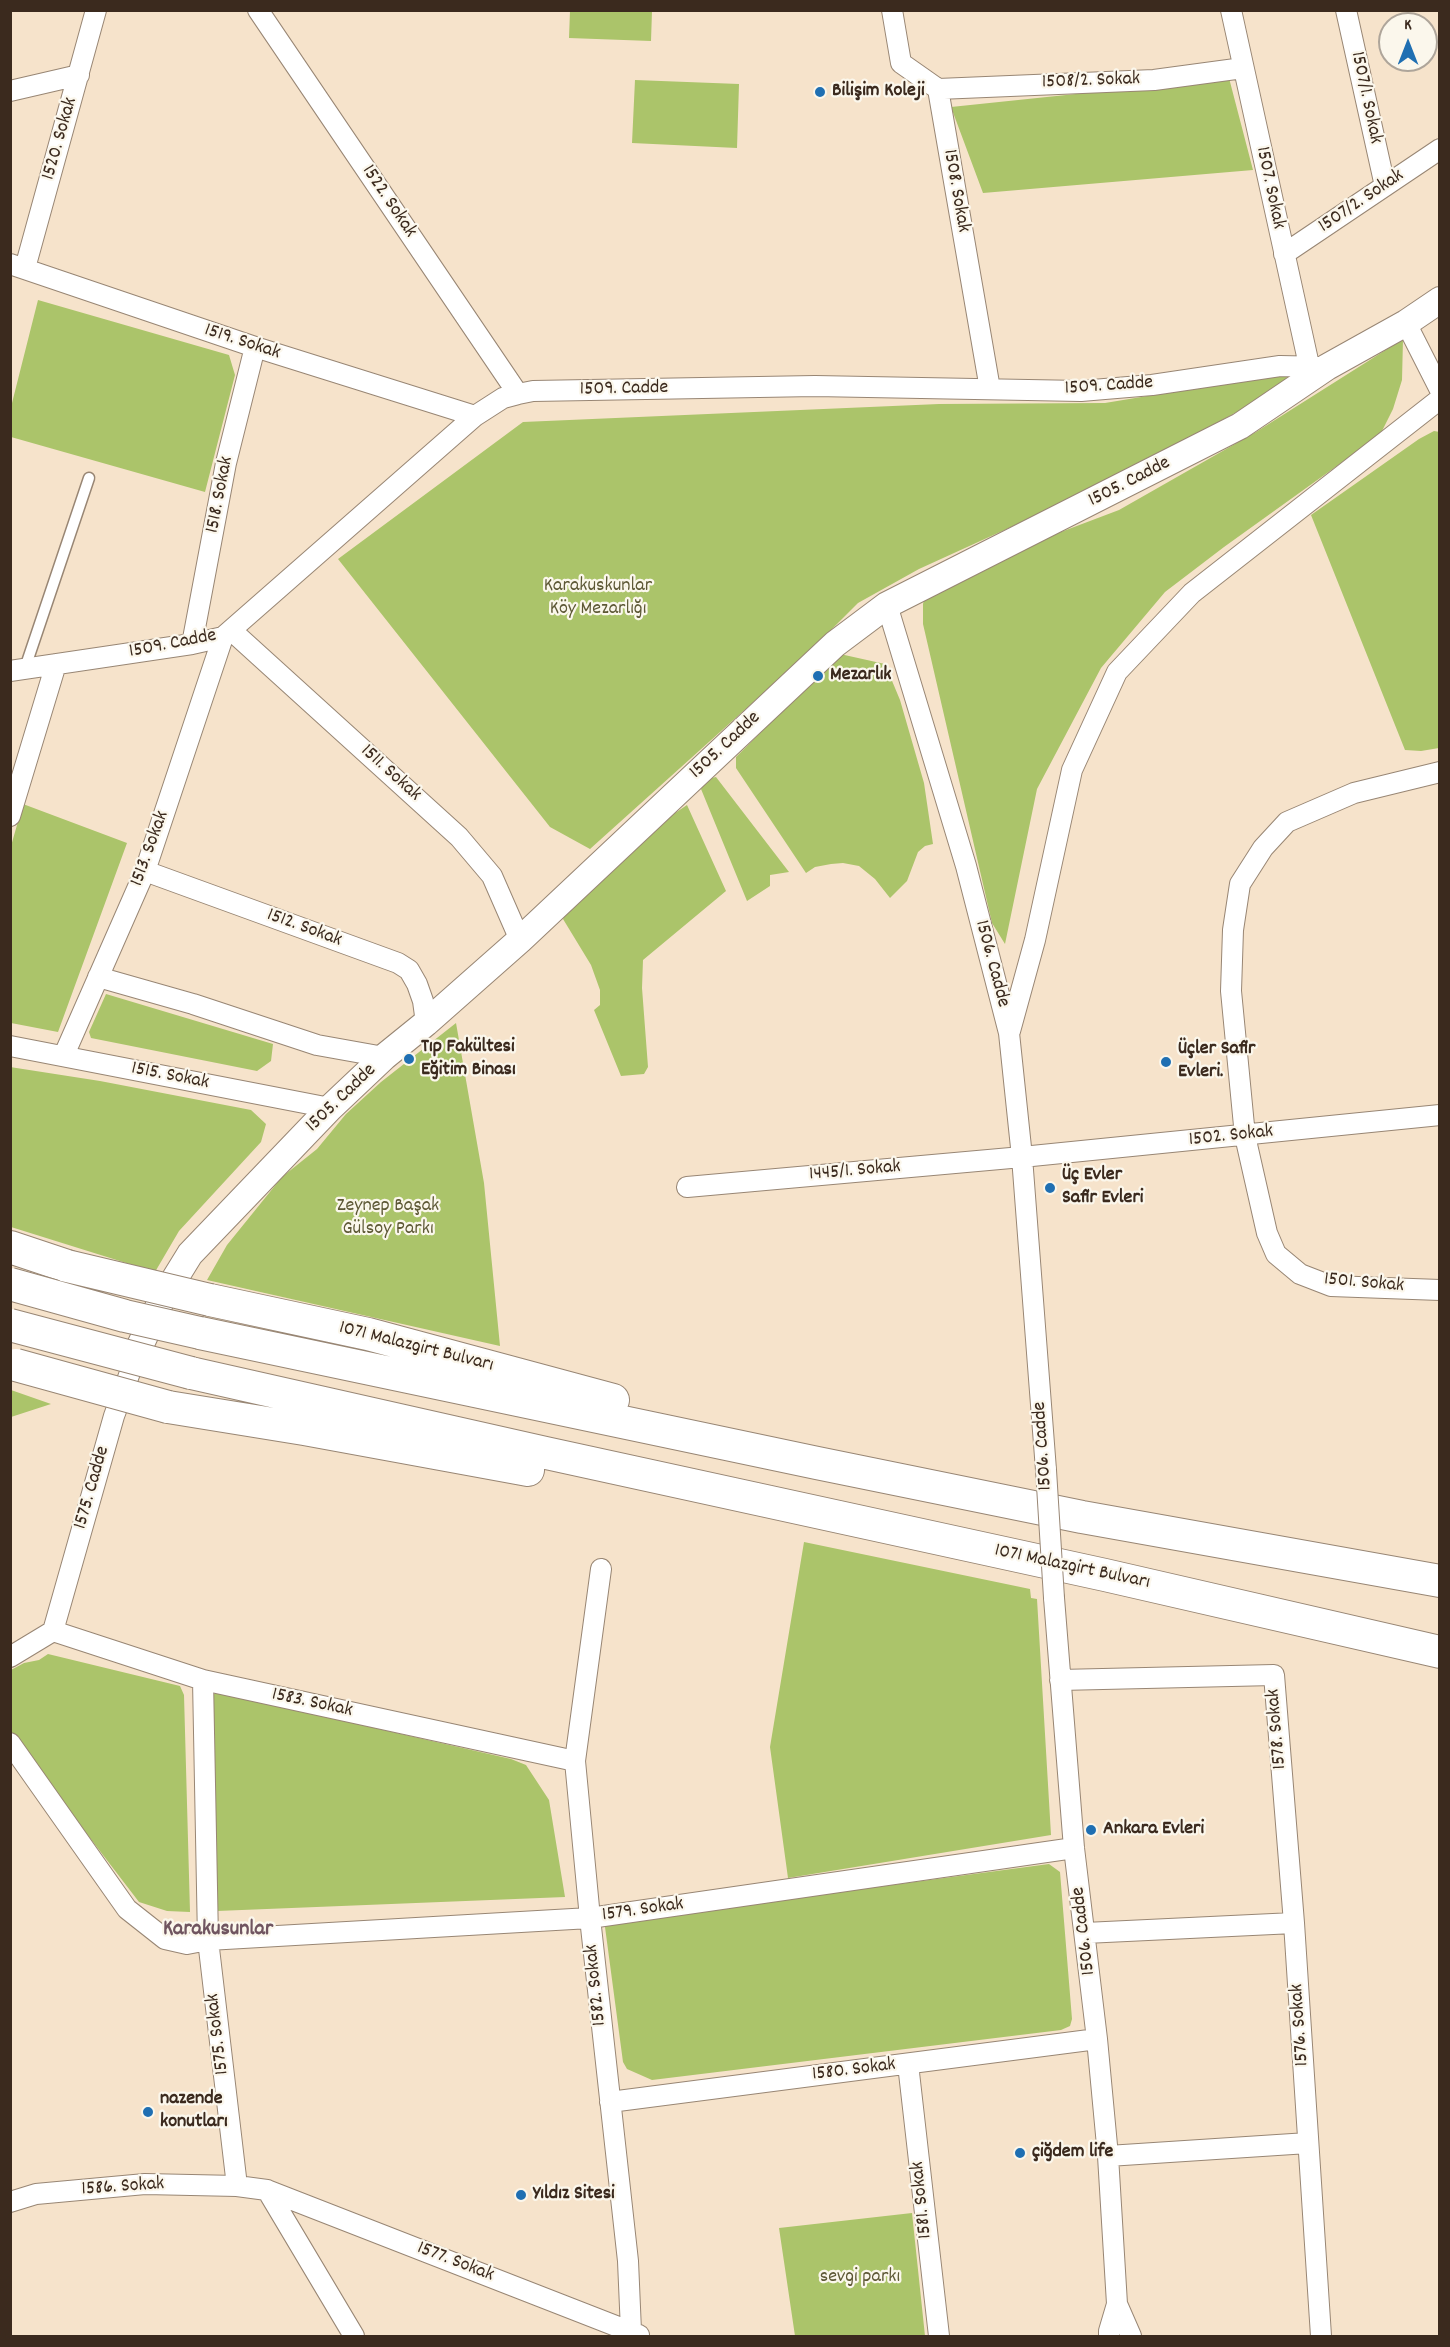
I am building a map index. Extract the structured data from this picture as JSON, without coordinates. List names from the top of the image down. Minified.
{"streets":{"main road":["1071 Malazgirt Bulvarı"],"street":["1508/2. Sokak","1507/1. Sokak","1520. Sokak","1507. Sokak","1508. Sokak","1522. Sokak","1507/2. Sokak","1519. Sokak","1509. Cadde","1505. Cadde","1518. Sokak","1511. Sokak","1513. Sokak","1512. Sokak","1506. Cadde","1515. Sokak","1502. Sokak","1445/1. Sokak","1501. Sokak","1575. Cadde","1583. Sokak","1578. Sokak","1579. Sokak","1582. Sokak","1576. Sokak","1575. Sokak","1580. Sokak","1586. Sokak","1581. Sokak","1577. Sokak"]},"crossings":[["1508/2. Sokak","1507. Sokak"],["1508/2. Sokak","1508. Sokak"],["1507/1. Sokak","1507/2. Sokak"],["1520. Sokak","1519. Sokak"],["1507. Sokak","1507/2. Sokak"],["1507. Sokak","1509. Cadde"],["1507. Sokak","1505. Cadde"],["1508. Sokak","1509. Cadde"],["1522. Sokak","1509. Cadde"],["1519. Sokak","1509. Cadde"],["1519. Sokak","1518. Sokak"],["1509. Cadde","1505. Cadde"],["1509. Cadde","1518. Sokak"],["1509. Cadde","1511. Sokak"],["1509. Cadde","1513. Sokak"],["1505. Cadde","1511. Sokak"],["1505. Cadde","1512. Sokak"],["1505. Cadde","1506. Cadde"],["1505. Cadde","1515. Sokak"],["1505. Cadde","1575. Cadde"],["1511. Sokak","1513. Sokak"],["1513. Sokak","1512. Sokak"],["1513. Sokak","1515. Sokak"],["1506. Cadde","1502. Sokak"],["1506. Cadde","1445/1. Sokak"],["1506. Cadde","1578. Sokak"],["1506. Cadde","1579. Sokak"],["1506. Cadde","1580. Sokak"],["1502. Sokak","1445/1. Sokak"],["1502. Sokak","1501. Sokak"],["1575. Cadde","1583. Sokak"],["1583. Sokak","1582. Sokak"],["1583. Sokak","1575. Sokak"],["1578. Sokak","1576. Sokak"],["1579. Sokak","1582. Sokak"],["1579. Sokak","1575. Sokak"],["1582. Sokak","1580. Sokak"],["1582. Sokak","1577. Sokak"],["1575. Sokak","1586. Sokak"],["1580. Sokak","1581. Sokak"]],"districts":["Karakusunlar"],"parks":["Karakuskunlar Köy Mezarlığı","Zeynep Başak Gülsoy Parkı","sevgi parkı"],"places":["Bilişim Koleji","Mezarlık","Tıp Fakültesi Eğitim Binası","Üçler Safir Evleri.","Üç Evler Safir Evleri","Ankara Evleri","nazende konutları","çiğdem life","Yıldız Sitesi"],"north":"top"}
